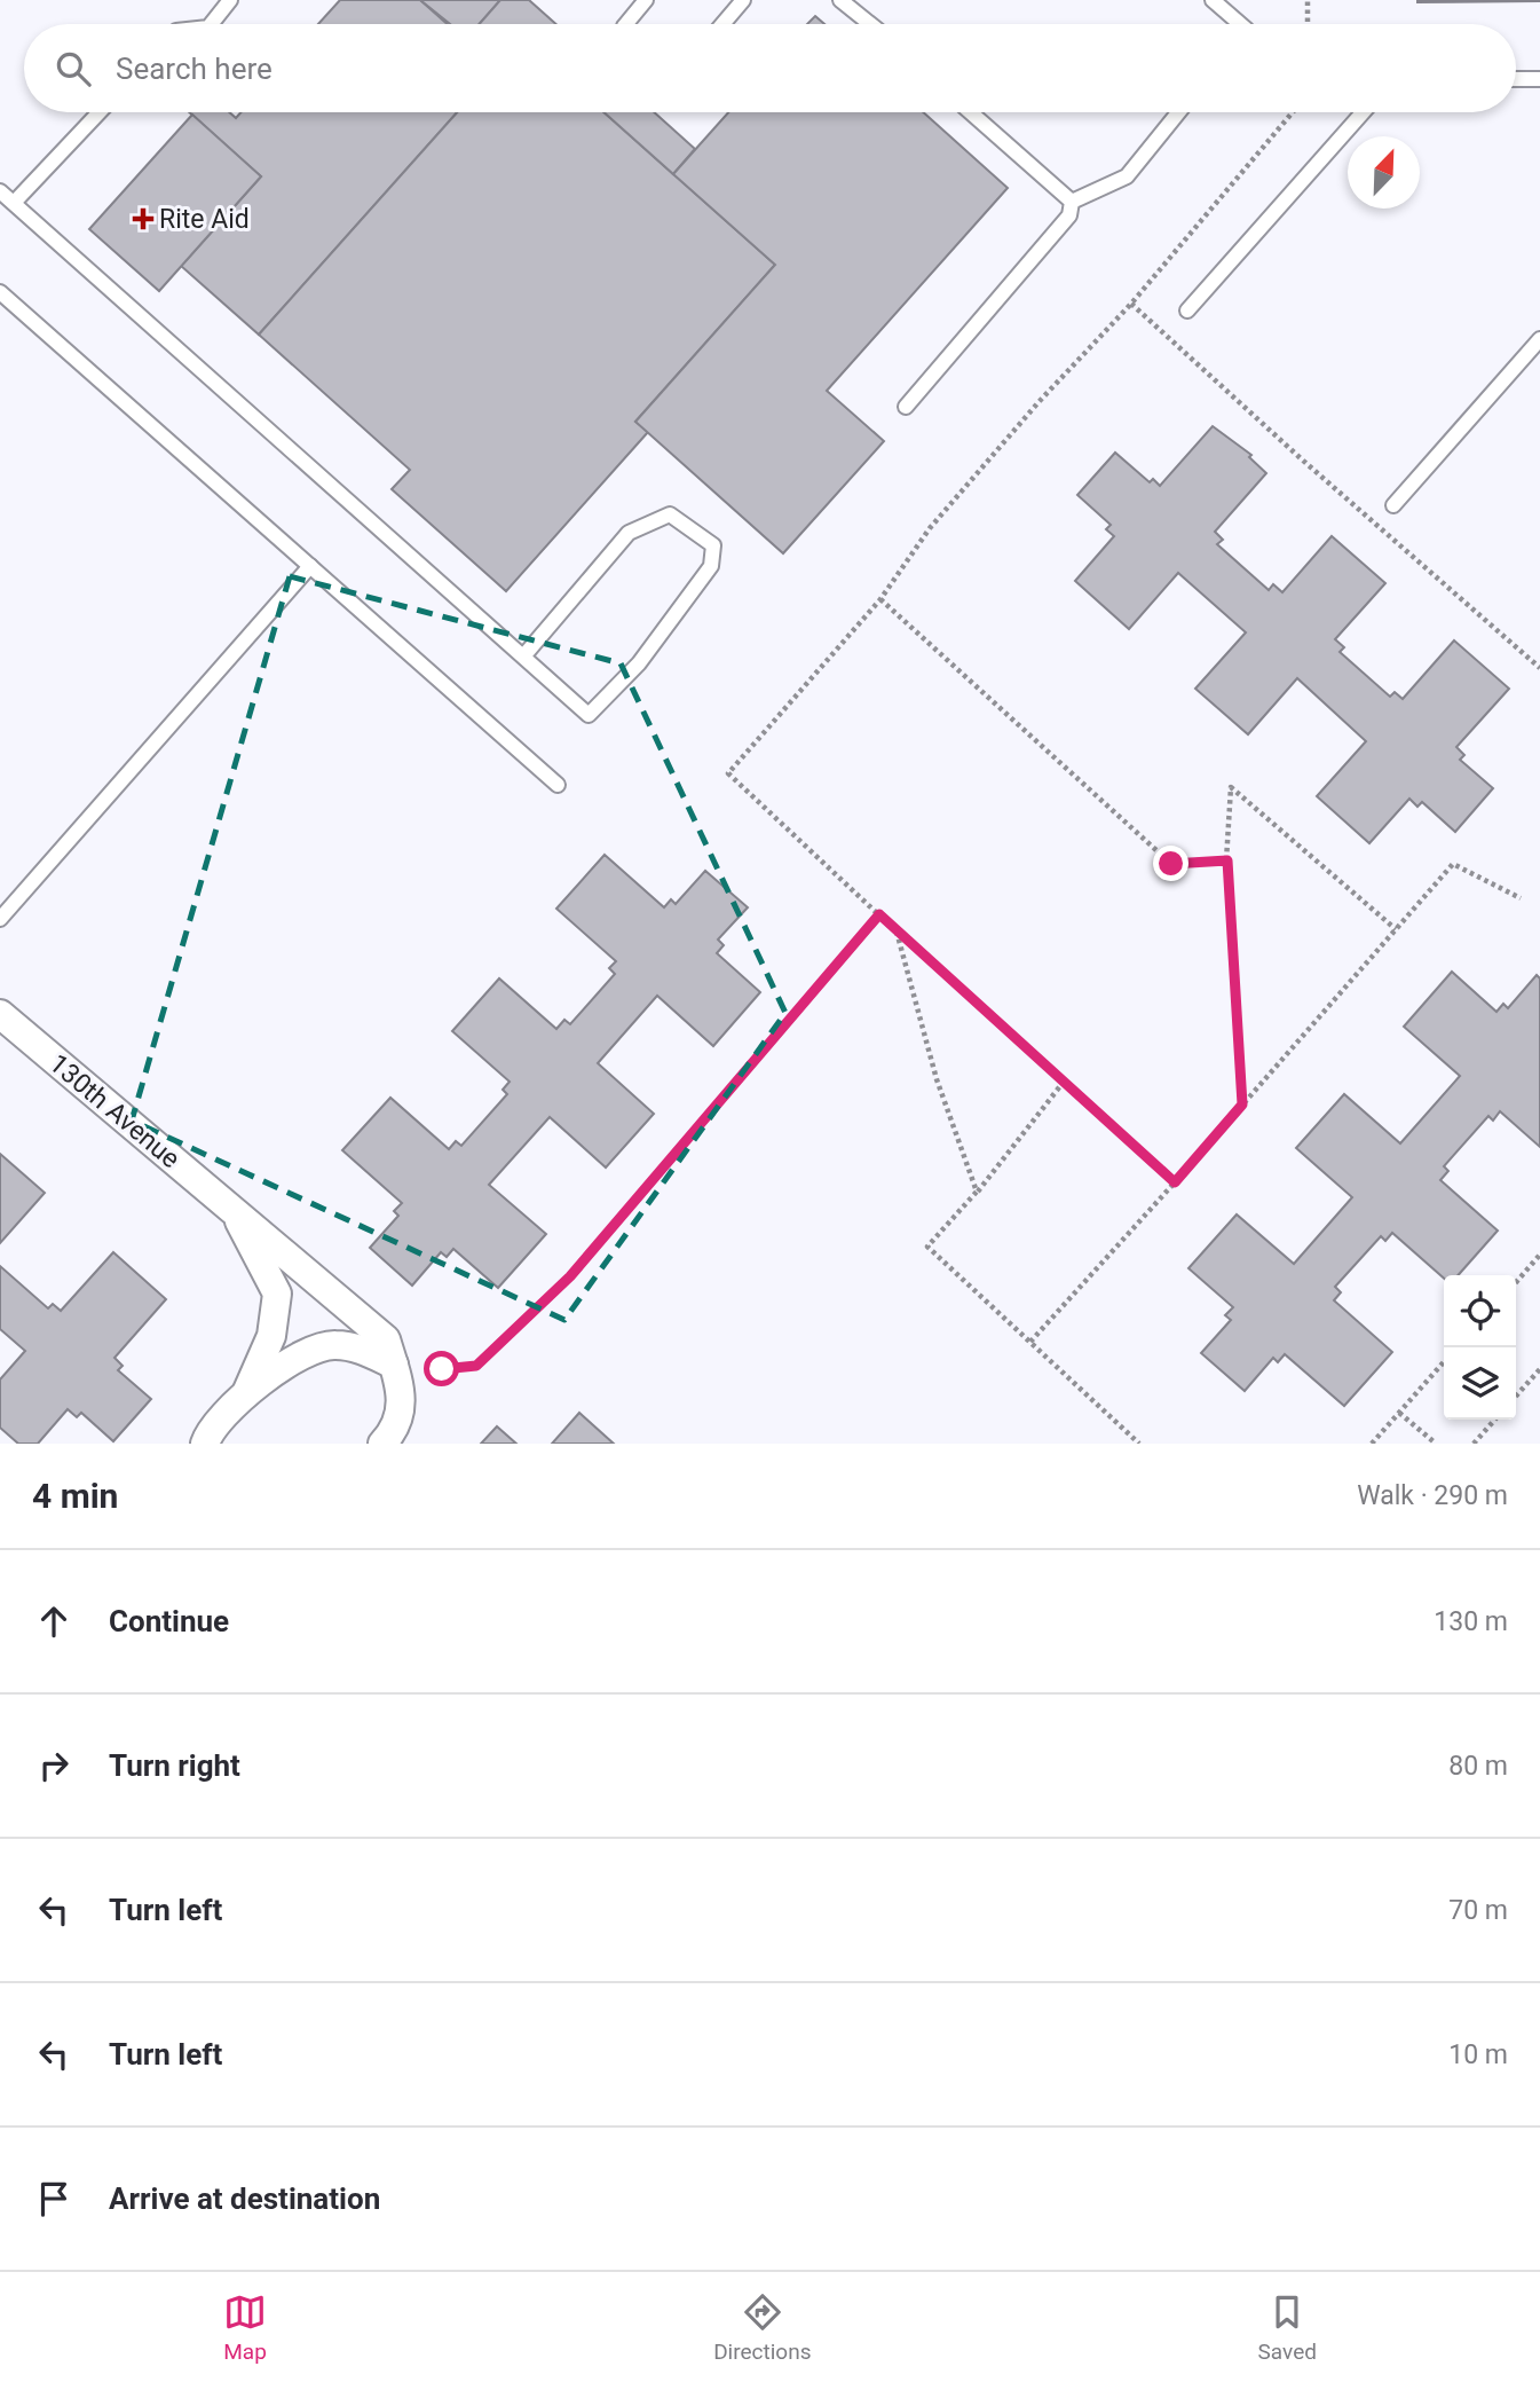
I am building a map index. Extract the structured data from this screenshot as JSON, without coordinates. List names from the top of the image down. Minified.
{"streets":{"street":["130th Avenue"]},"places":{"health":["Rite Aid"]},"north":"top right","page":{"search":"Search here","heading":["4 min","Walk · 290 m"],"list":[["Continue","130 m"],["Turn right","80 m"],["Turn left","70 m"],["Turn left","10 m"],"Arrive at destination"],"nav":["Map","Directions","Saved"]}}
